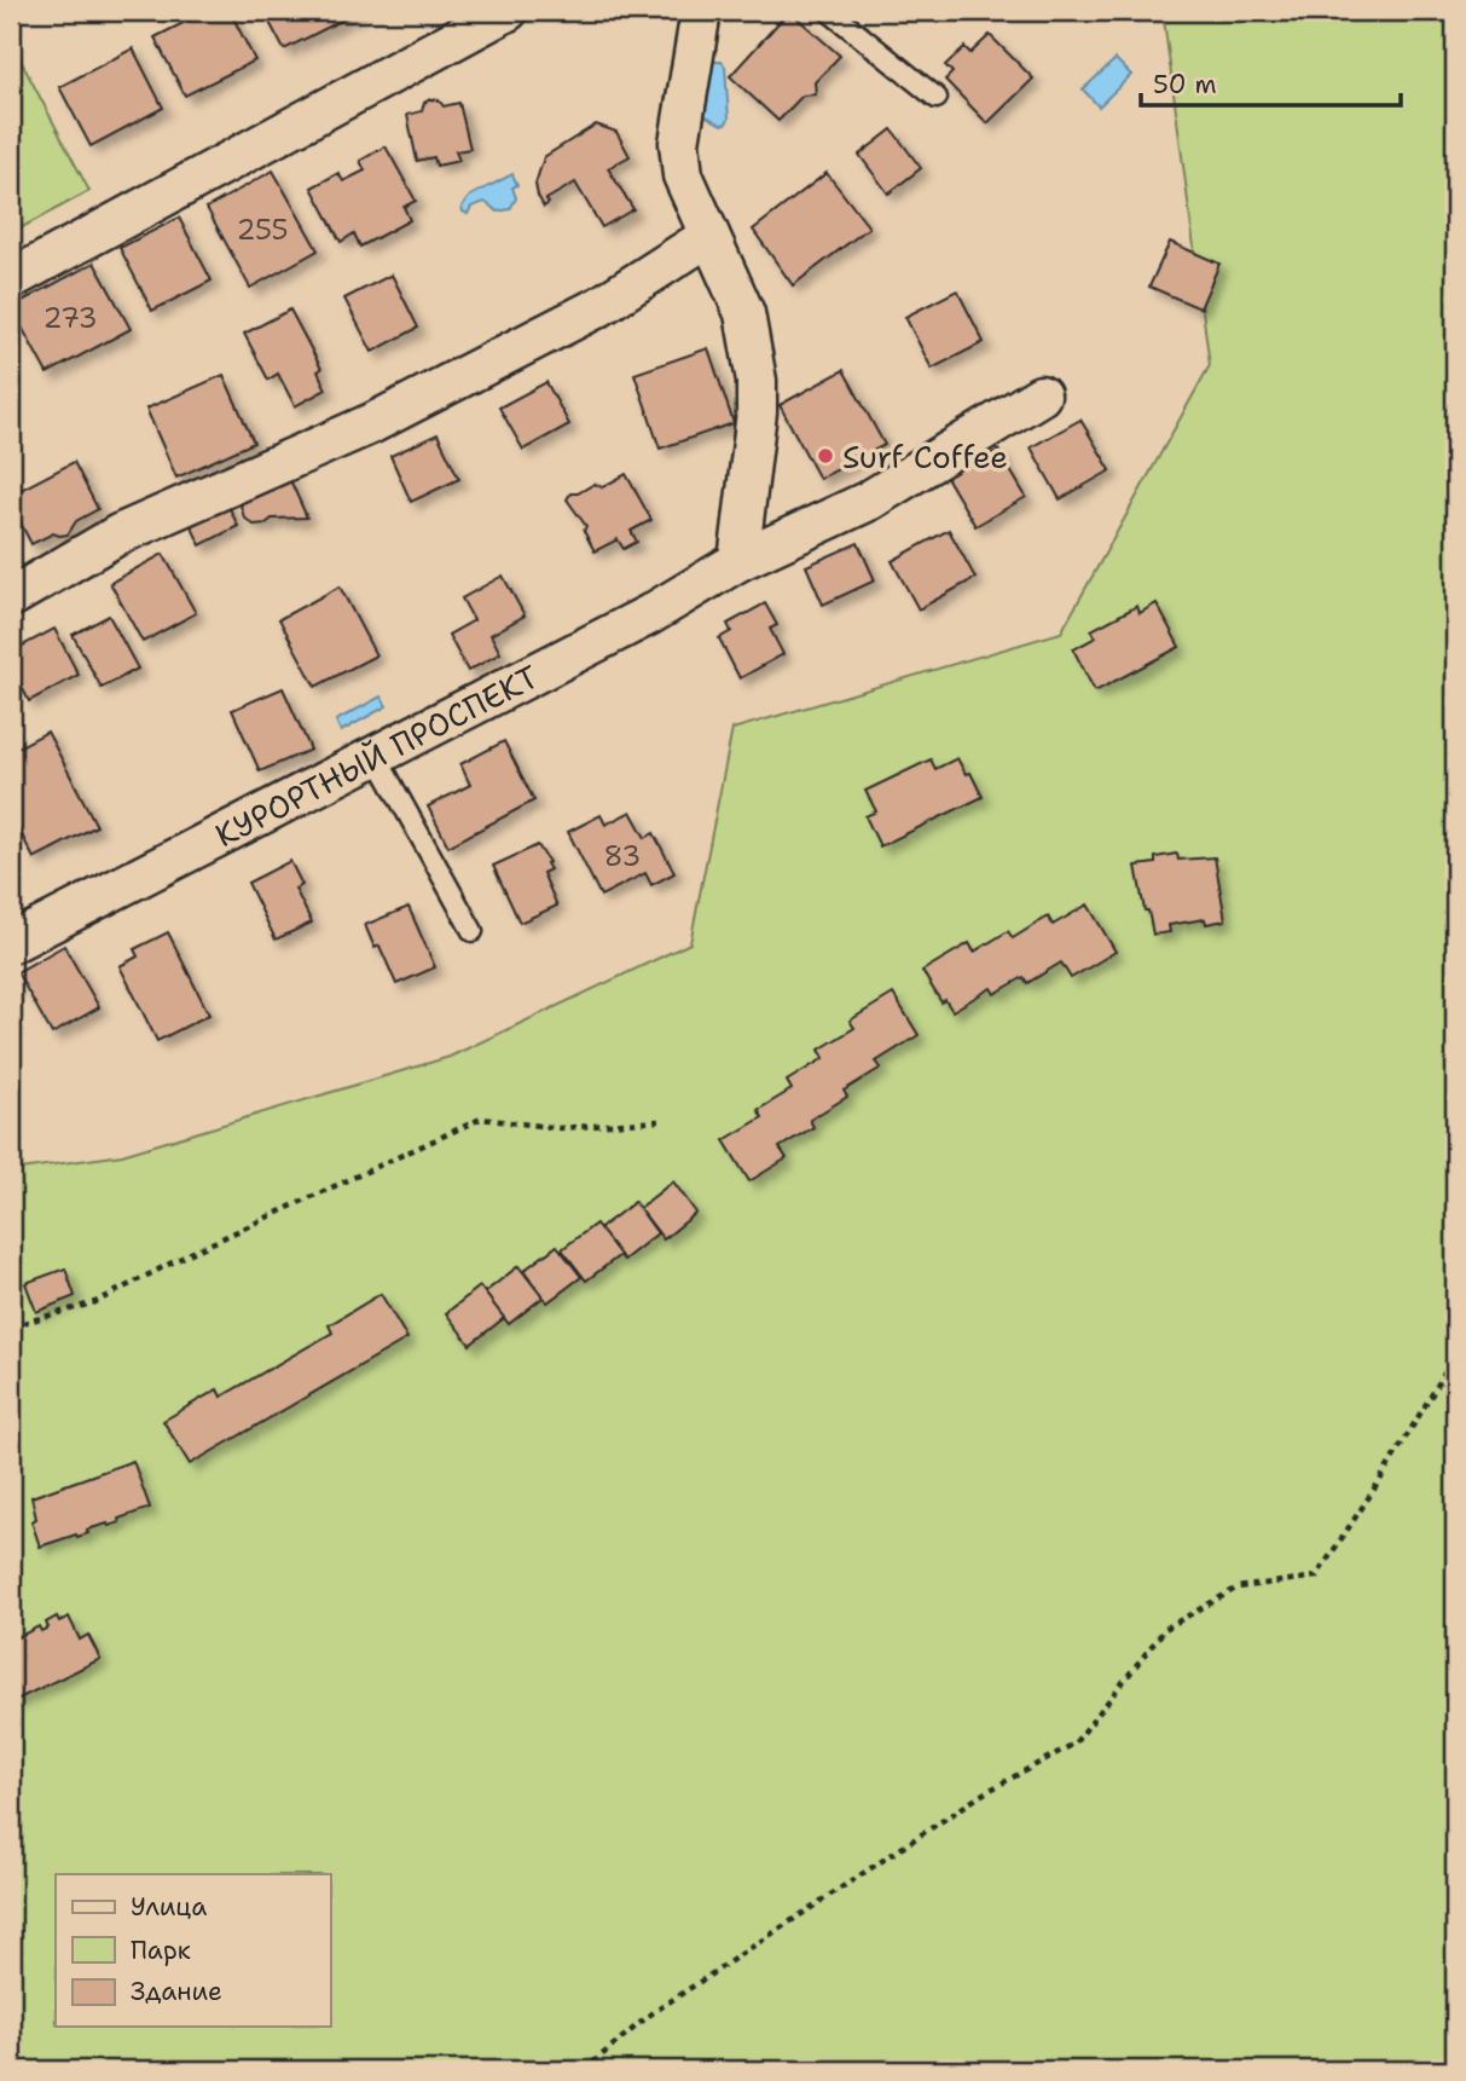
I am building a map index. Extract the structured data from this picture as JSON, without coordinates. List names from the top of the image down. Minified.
{"streets":{"street":["КУРОРТНЫЙ ПРОСПЕКТ"]},"places":["Surf Coffee"],"house_numbers":["255","273","83"],"legend":["Улица","Парк","Здание"],"scale_bar":"50 m"}
